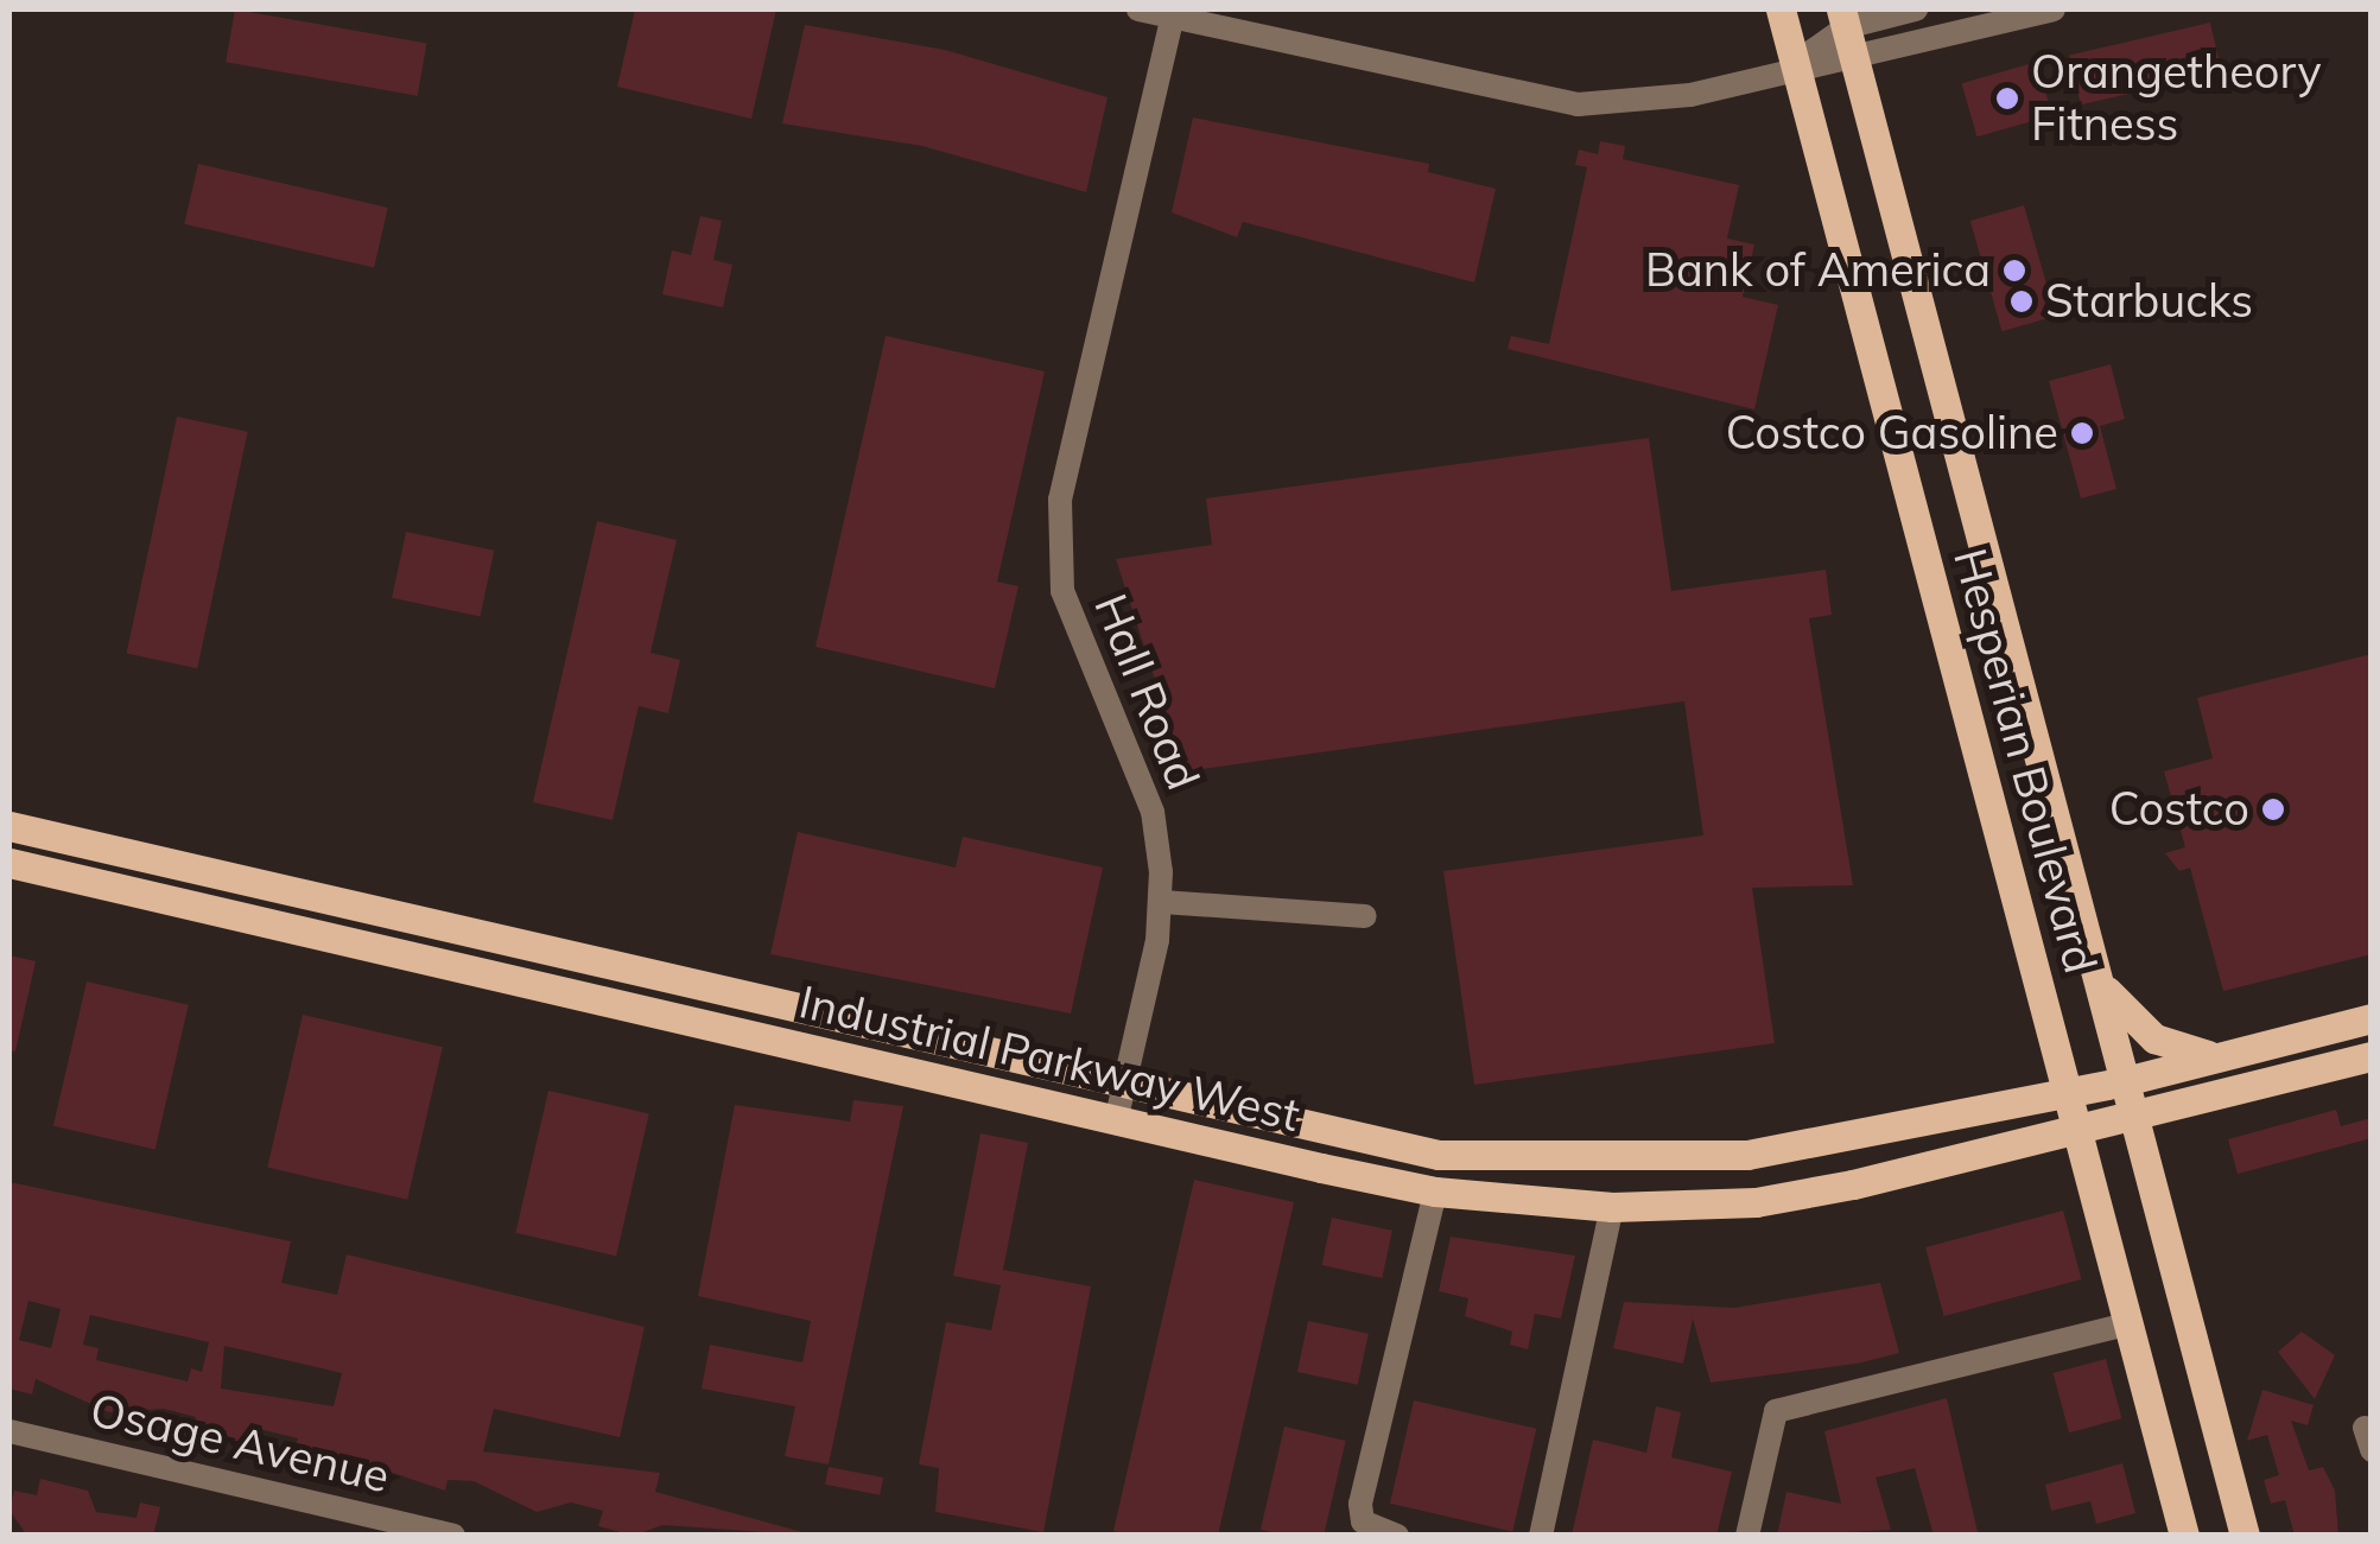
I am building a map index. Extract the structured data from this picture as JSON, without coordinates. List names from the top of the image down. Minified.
{"streets":{"main road":["Hesperian Boulevard","Industrial Parkway West"],"street":["Hall Road","Osage Avenue"]},"crossings":[["Hall Road","Industrial Parkway West"],["Hesperian Boulevard","Industrial Parkway West"]],"places":["Orangetheory Fitness","Bank of America","Starbucks","Costco Gasoline","Costco"]}
